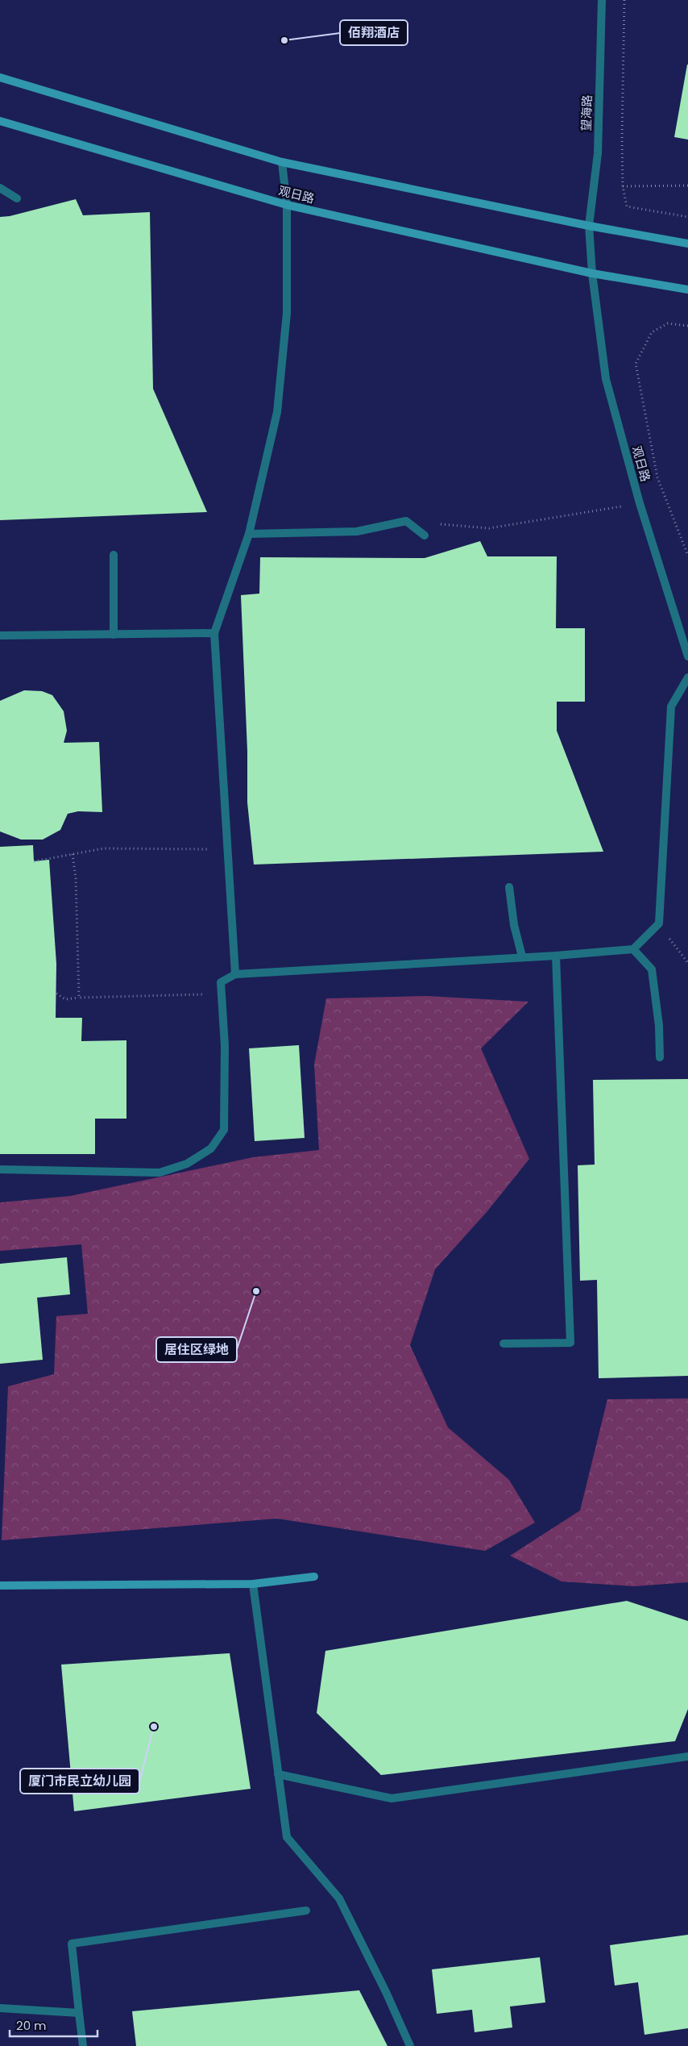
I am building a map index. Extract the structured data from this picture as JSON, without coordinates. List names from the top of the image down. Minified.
{"streets":{"street":["望海路","观日路"]},"crossings":[["望海路","观日路"]],"places":["佰翔酒店","居住区绿地","厦门市民立幼儿园"],"scale_bar":"20 m"}
